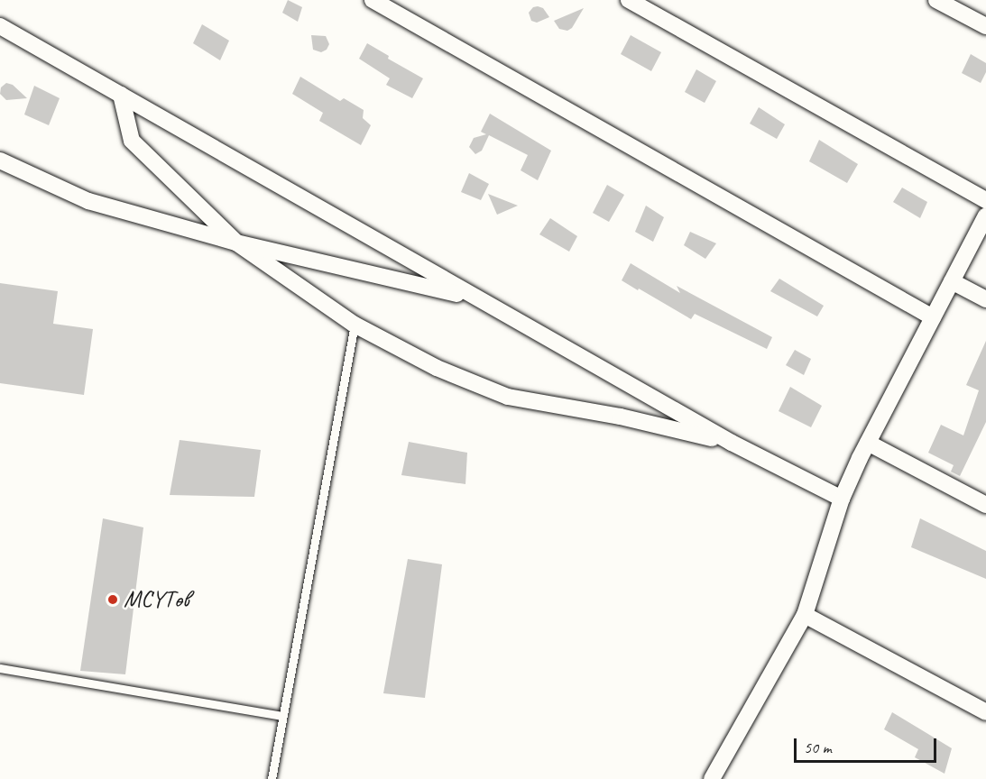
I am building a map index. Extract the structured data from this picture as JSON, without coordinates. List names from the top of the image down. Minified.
{"places":["МСҮТөв"],"scale_bar":"50 m"}
